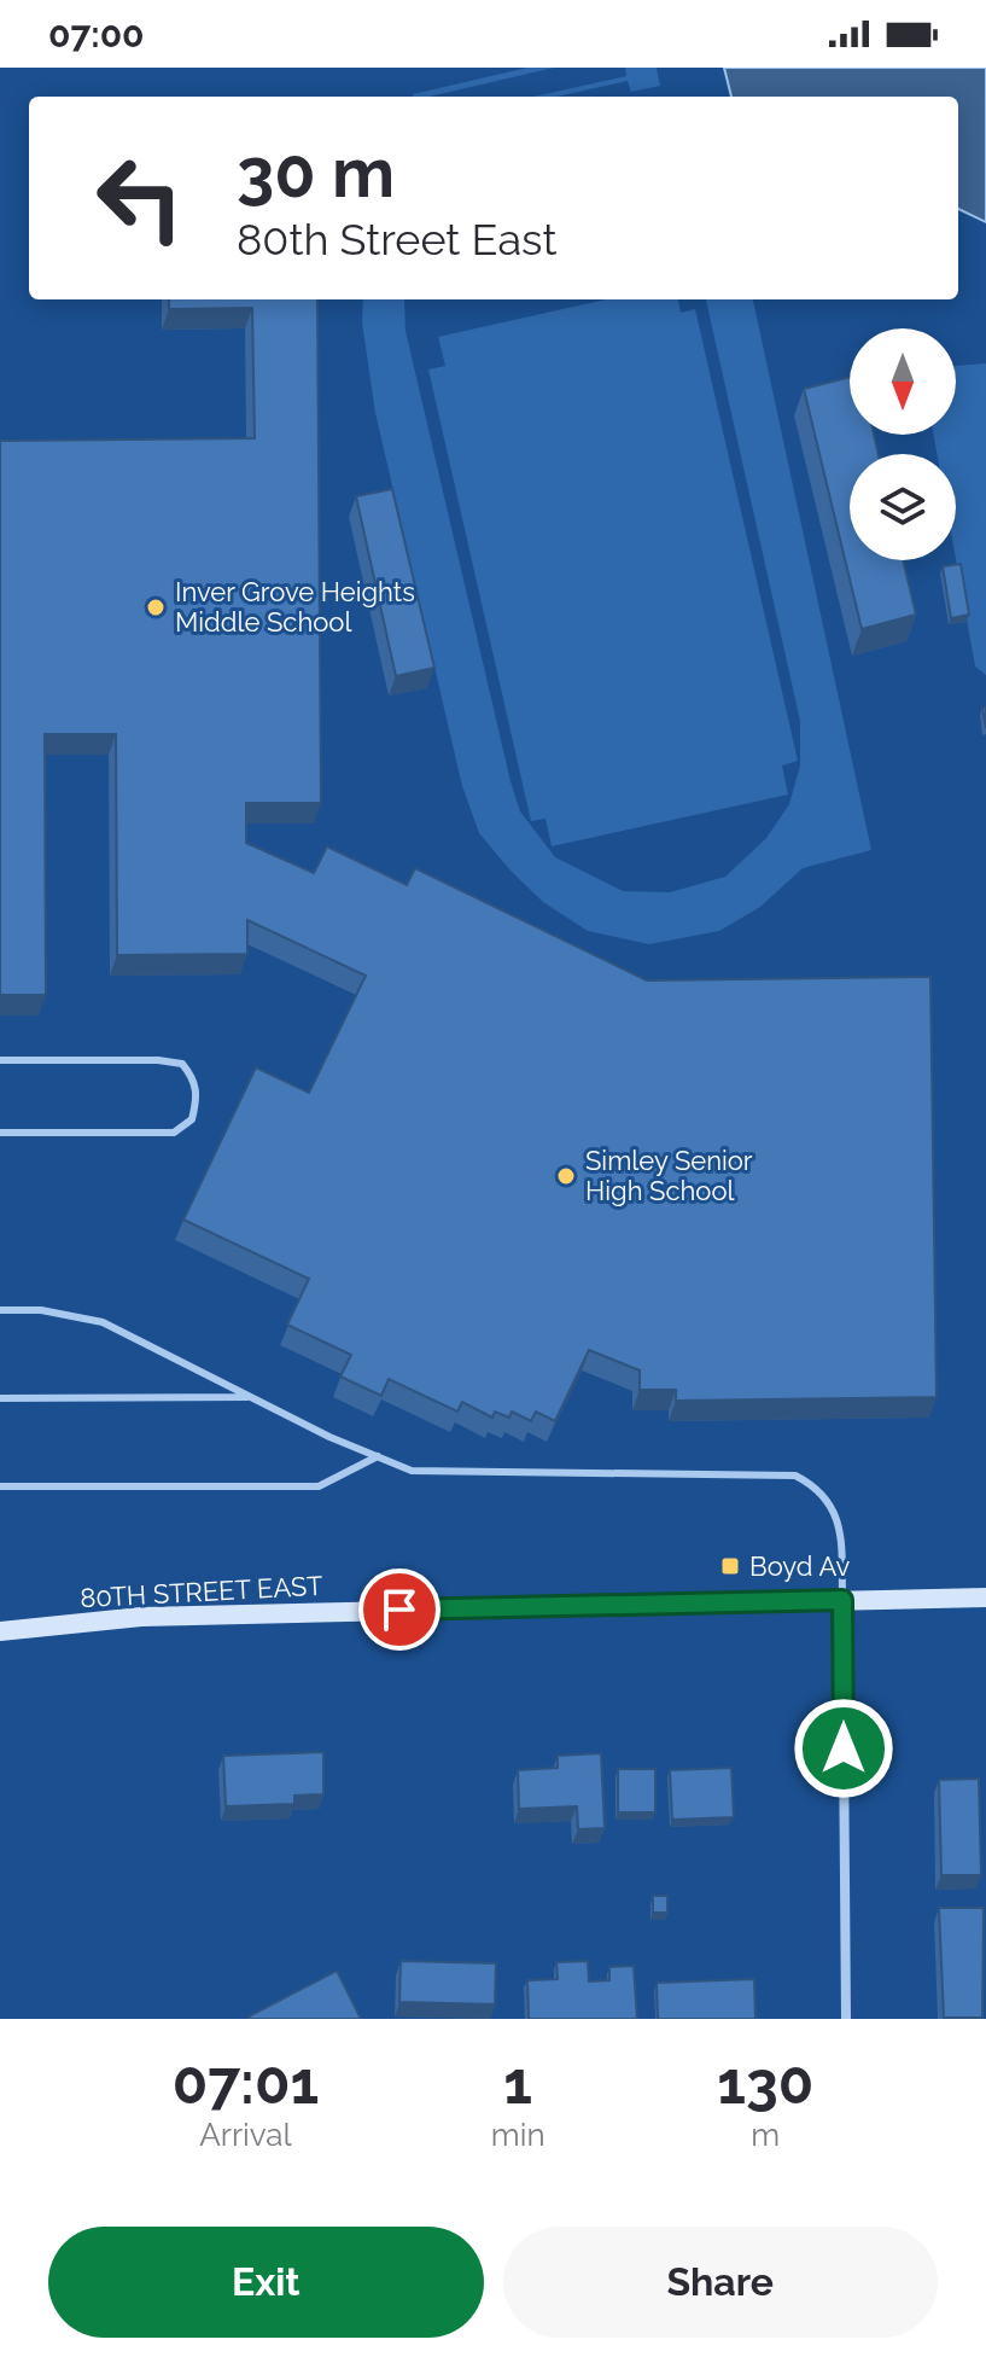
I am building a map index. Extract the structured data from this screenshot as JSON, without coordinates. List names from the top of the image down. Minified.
{"streets":{"street":["80TH STREET EAST"]},"places":{"other":["Inver Grove Heights Middle School","Simley Senior High School"],"transit":["Boyd Av"]},"north":"bottom","page":{"status":"07:00","turn":["30 m","80th Street East"],"eta":["07:01","Arrival","1","min","130","m"],"buttons":["Exit","Share"]}}
